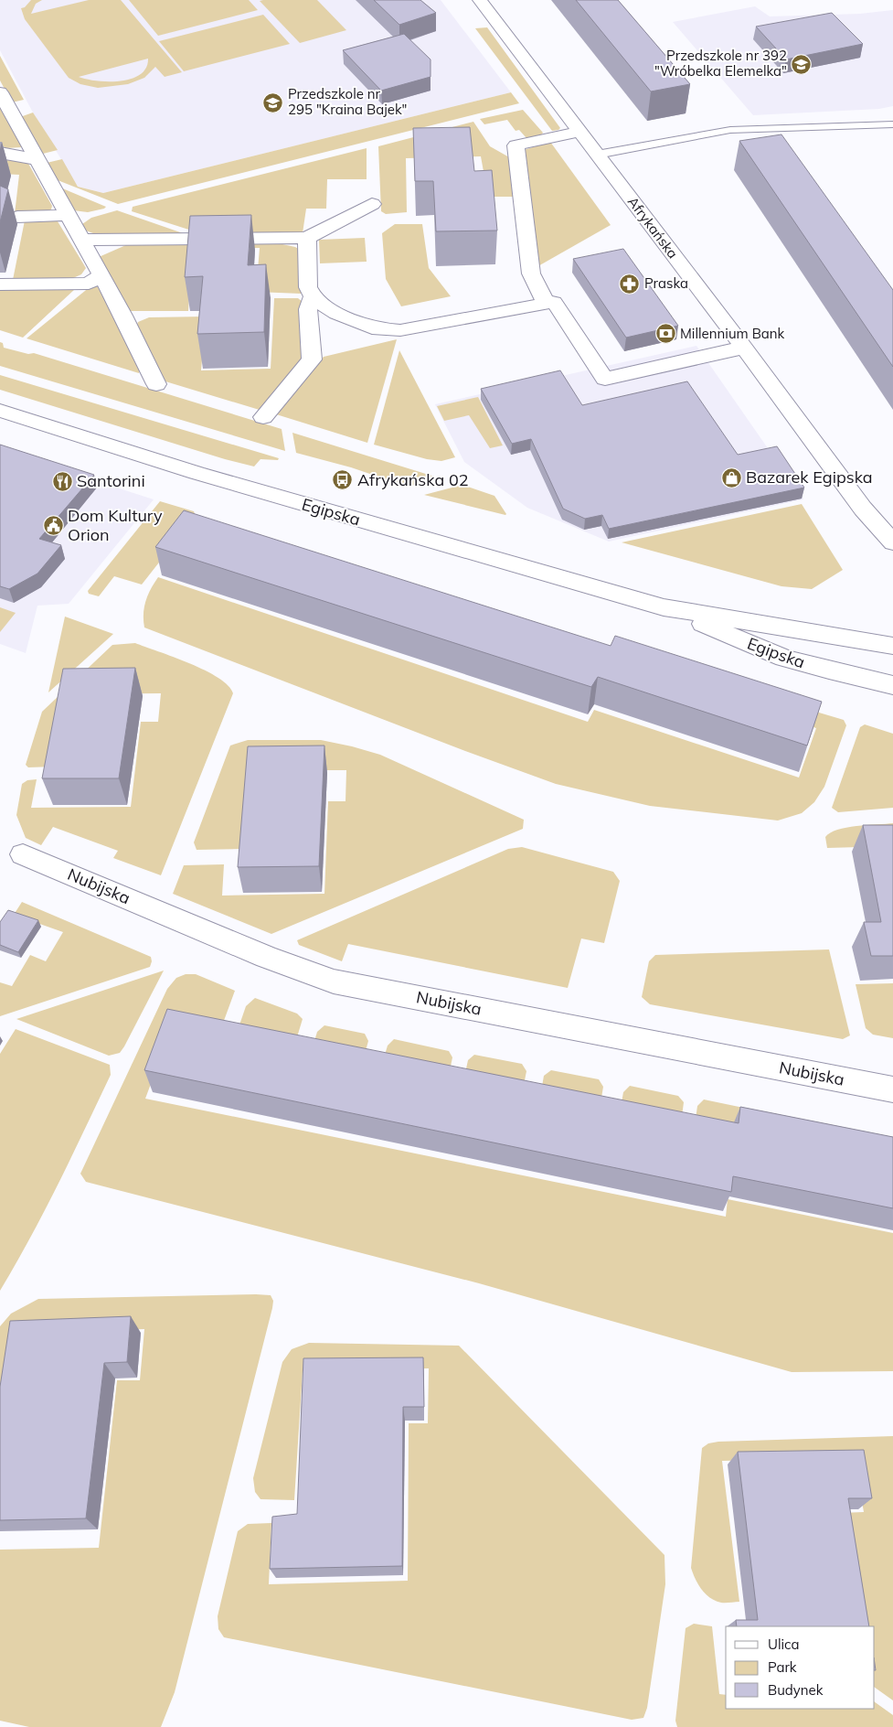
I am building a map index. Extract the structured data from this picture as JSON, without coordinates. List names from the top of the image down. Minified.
{"streets":{"street":["Afrykańska","Egipska","Nubijska"]},"places":{"school or university":["Przedszkole nr 392 \"Wróbelka Elemelka\"","Przedszkole nr 295 \"Kraina Bajek\""],"pharmacy":["Praska"],"bank":["Millennium Bank"],"shop":["Bazarek Egipska"],"bus stop":["Afrykańska 02"],"restaurant":["Santorini"],"public building":["Dom Kultury Orion"]},"legend":["Ulica","Park","Budynek"]}
